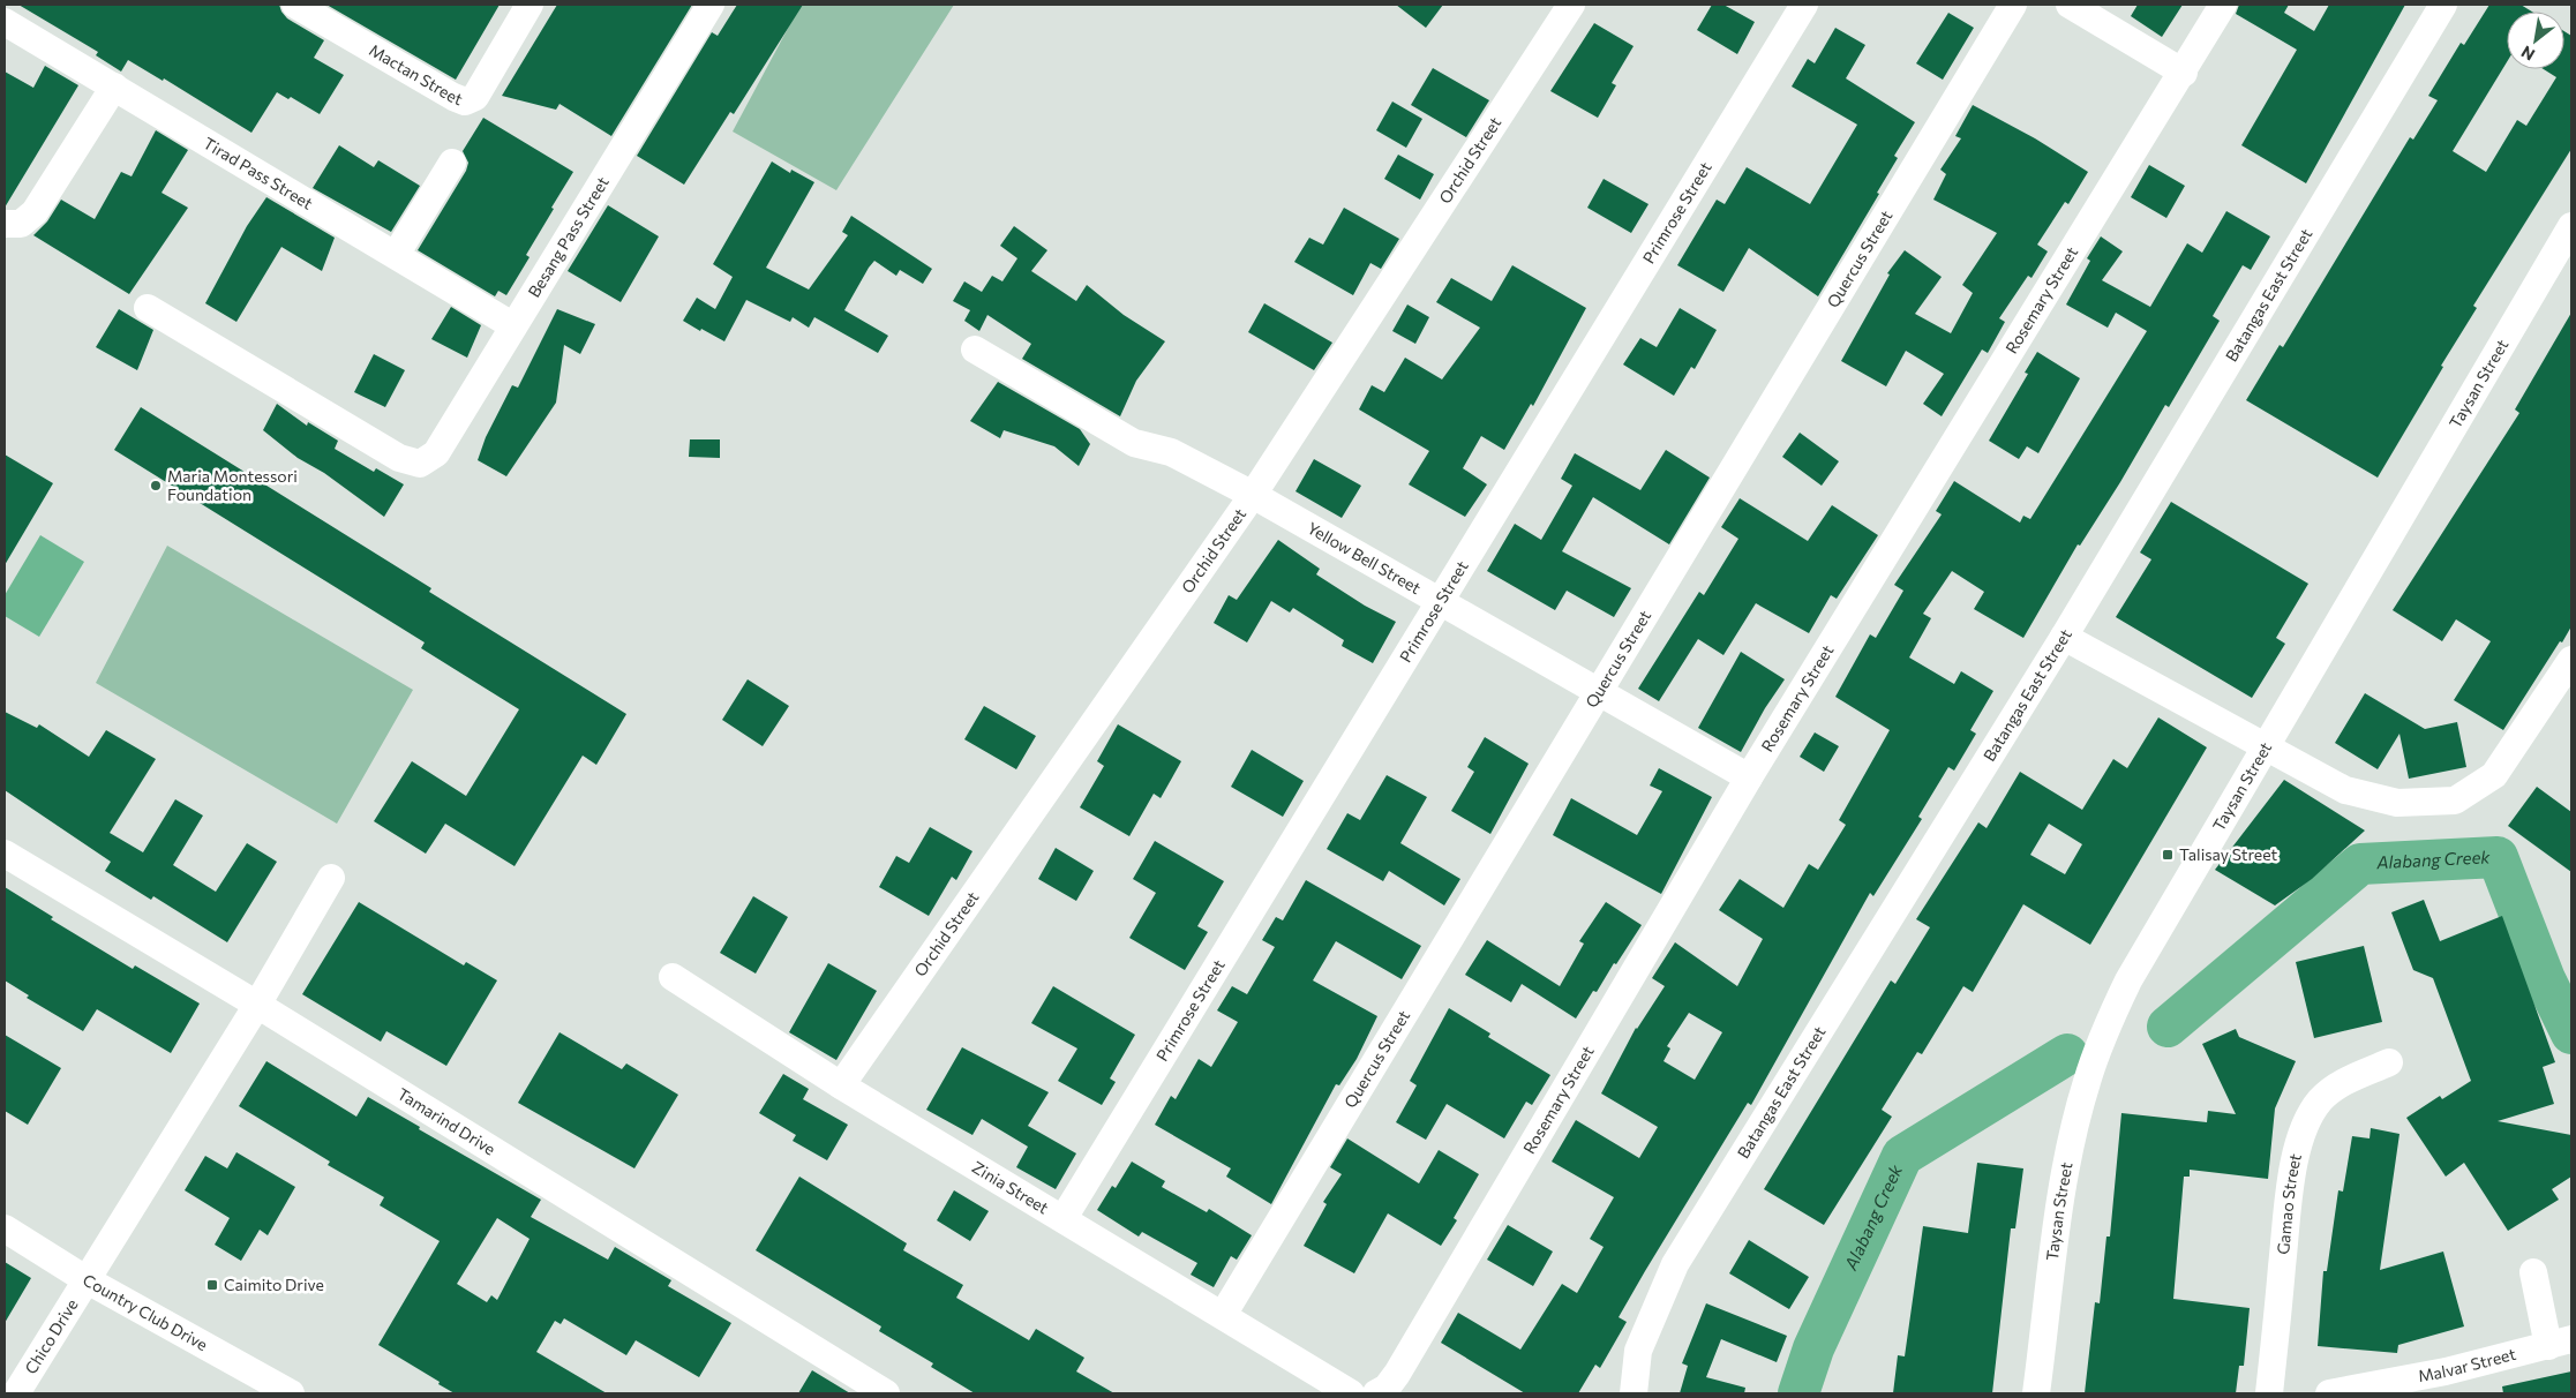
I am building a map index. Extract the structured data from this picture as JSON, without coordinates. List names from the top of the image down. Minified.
{"streets":{"street":["Mactan Street","Orchid Street","Tirad Pass Street","Primrose Street","Besang Pass Street","Quercus Street","Batangas East Street","Rosemary Street","Taysan Street","Yellow Bell Street","Tamarind Drive","Zinia Street","Gamao Street","Country Club Drive","Chico Drive","Malvar Street"]},"crossings":[["Orchid Street","Yellow Bell Street"],["Orchid Street","Zinia Street"],["Tirad Pass Street","Besang Pass Street"],["Primrose Street","Yellow Bell Street"],["Primrose Street","Zinia Street"],["Quercus Street","Yellow Bell Street"],["Quercus Street","Zinia Street"],["Rosemary Street","Yellow Bell Street"],["Country Club Drive","Chico Drive"]],"water":["Alabang Creek"],"places":{"other":["Maria Montessori Foundation"],"transit":["Talisay Street","Caimito Drive"]},"north":"bottom left"}
